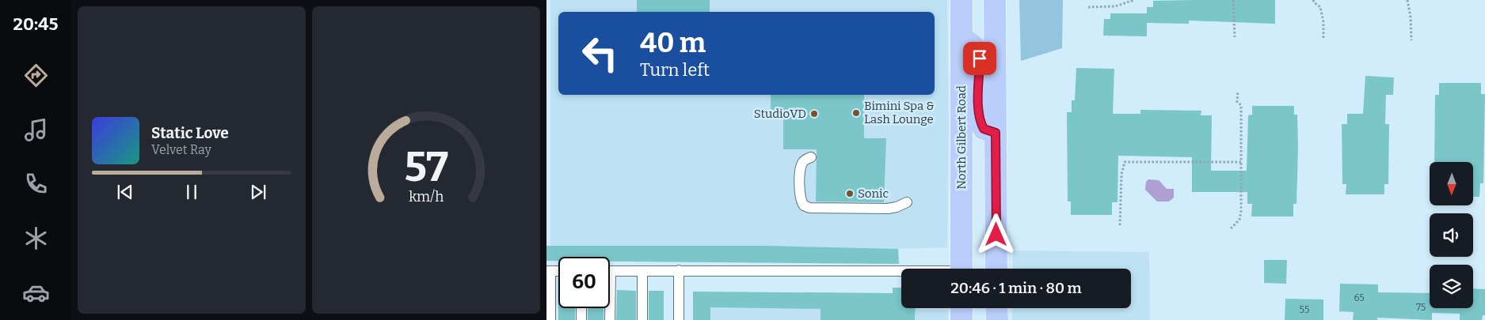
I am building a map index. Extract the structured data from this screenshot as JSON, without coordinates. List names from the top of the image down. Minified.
{"streets":{"main road":["North Gilbert Road"]},"places":["Bimini Spa & Lash Lounge","StudioVD","Sonic"],"house_numbers":["65","75","55"],"north":"bottom","page":{"tabs":"20:45","turn":["40 m","Turn left"],"song":["Static Love","Velvet Ray"],"limit":"60","trip":"20:46 · 1 min · 80 m","gauge":["57","km/h"]}}
